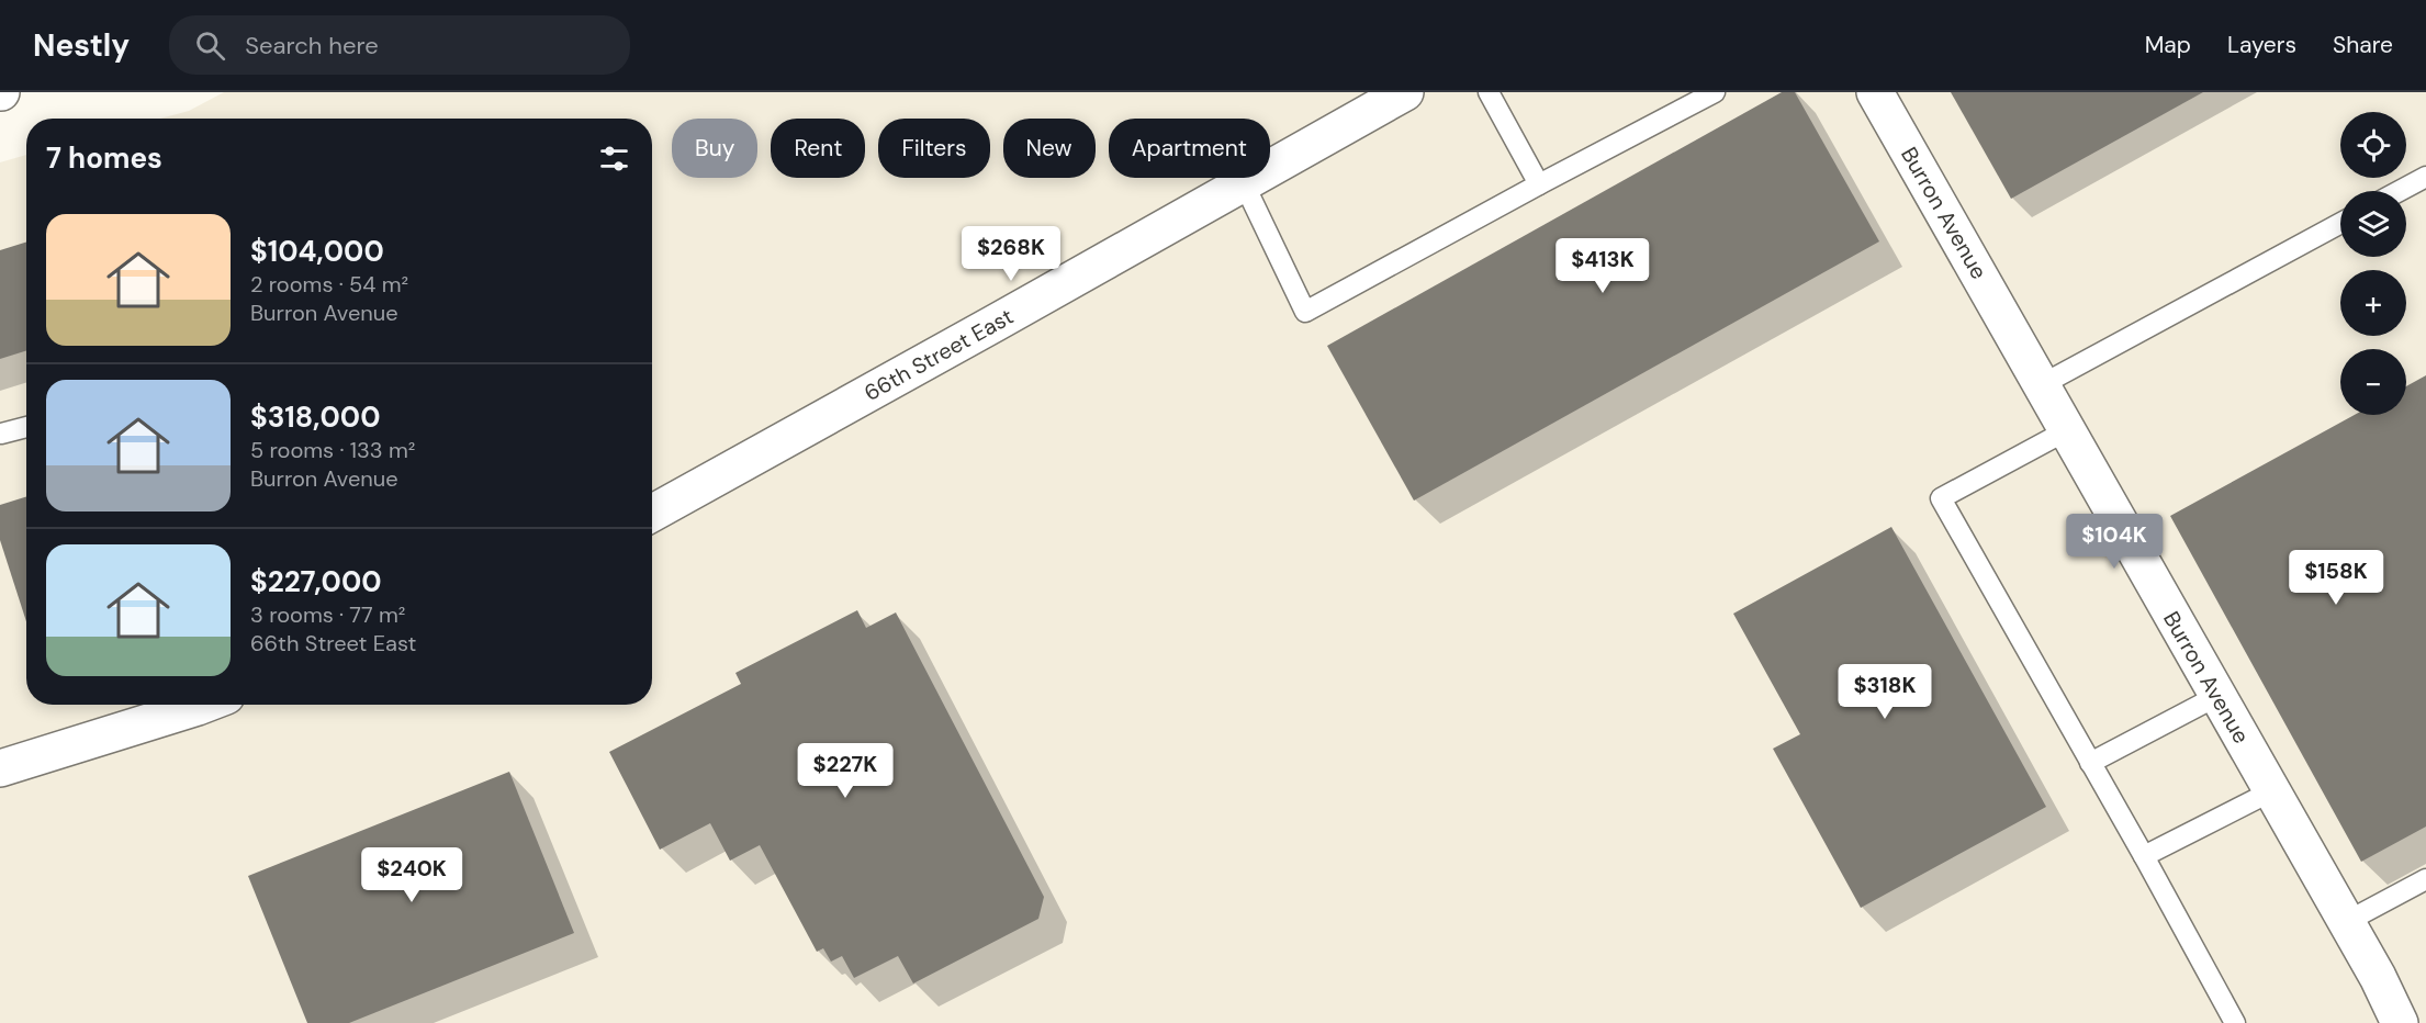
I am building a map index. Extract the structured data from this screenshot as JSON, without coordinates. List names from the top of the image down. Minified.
{"streets":{"street":["Burron Avenue","66th Street East"]},"page":{"header":"Nestly","search":"Search here","nav":["Map","Layers","Share"],"map_buttons":["+","−"],"chip":["Buy","Rent","Filters","New","Apartment"],"heading":"7 homes","list":[{"name":"$104,000","note":"2 rooms · 54 m² · Burron Avenue"},{"name":"$318,000","note":"5 rooms · 133 m² · Burron Avenue"},{"name":"$227,000","note":"3 rooms · 77 m² · 66th Street East"}],"price":["$268K","$413K","$104K","$158K","$318K","$227K","$240K"]}}
